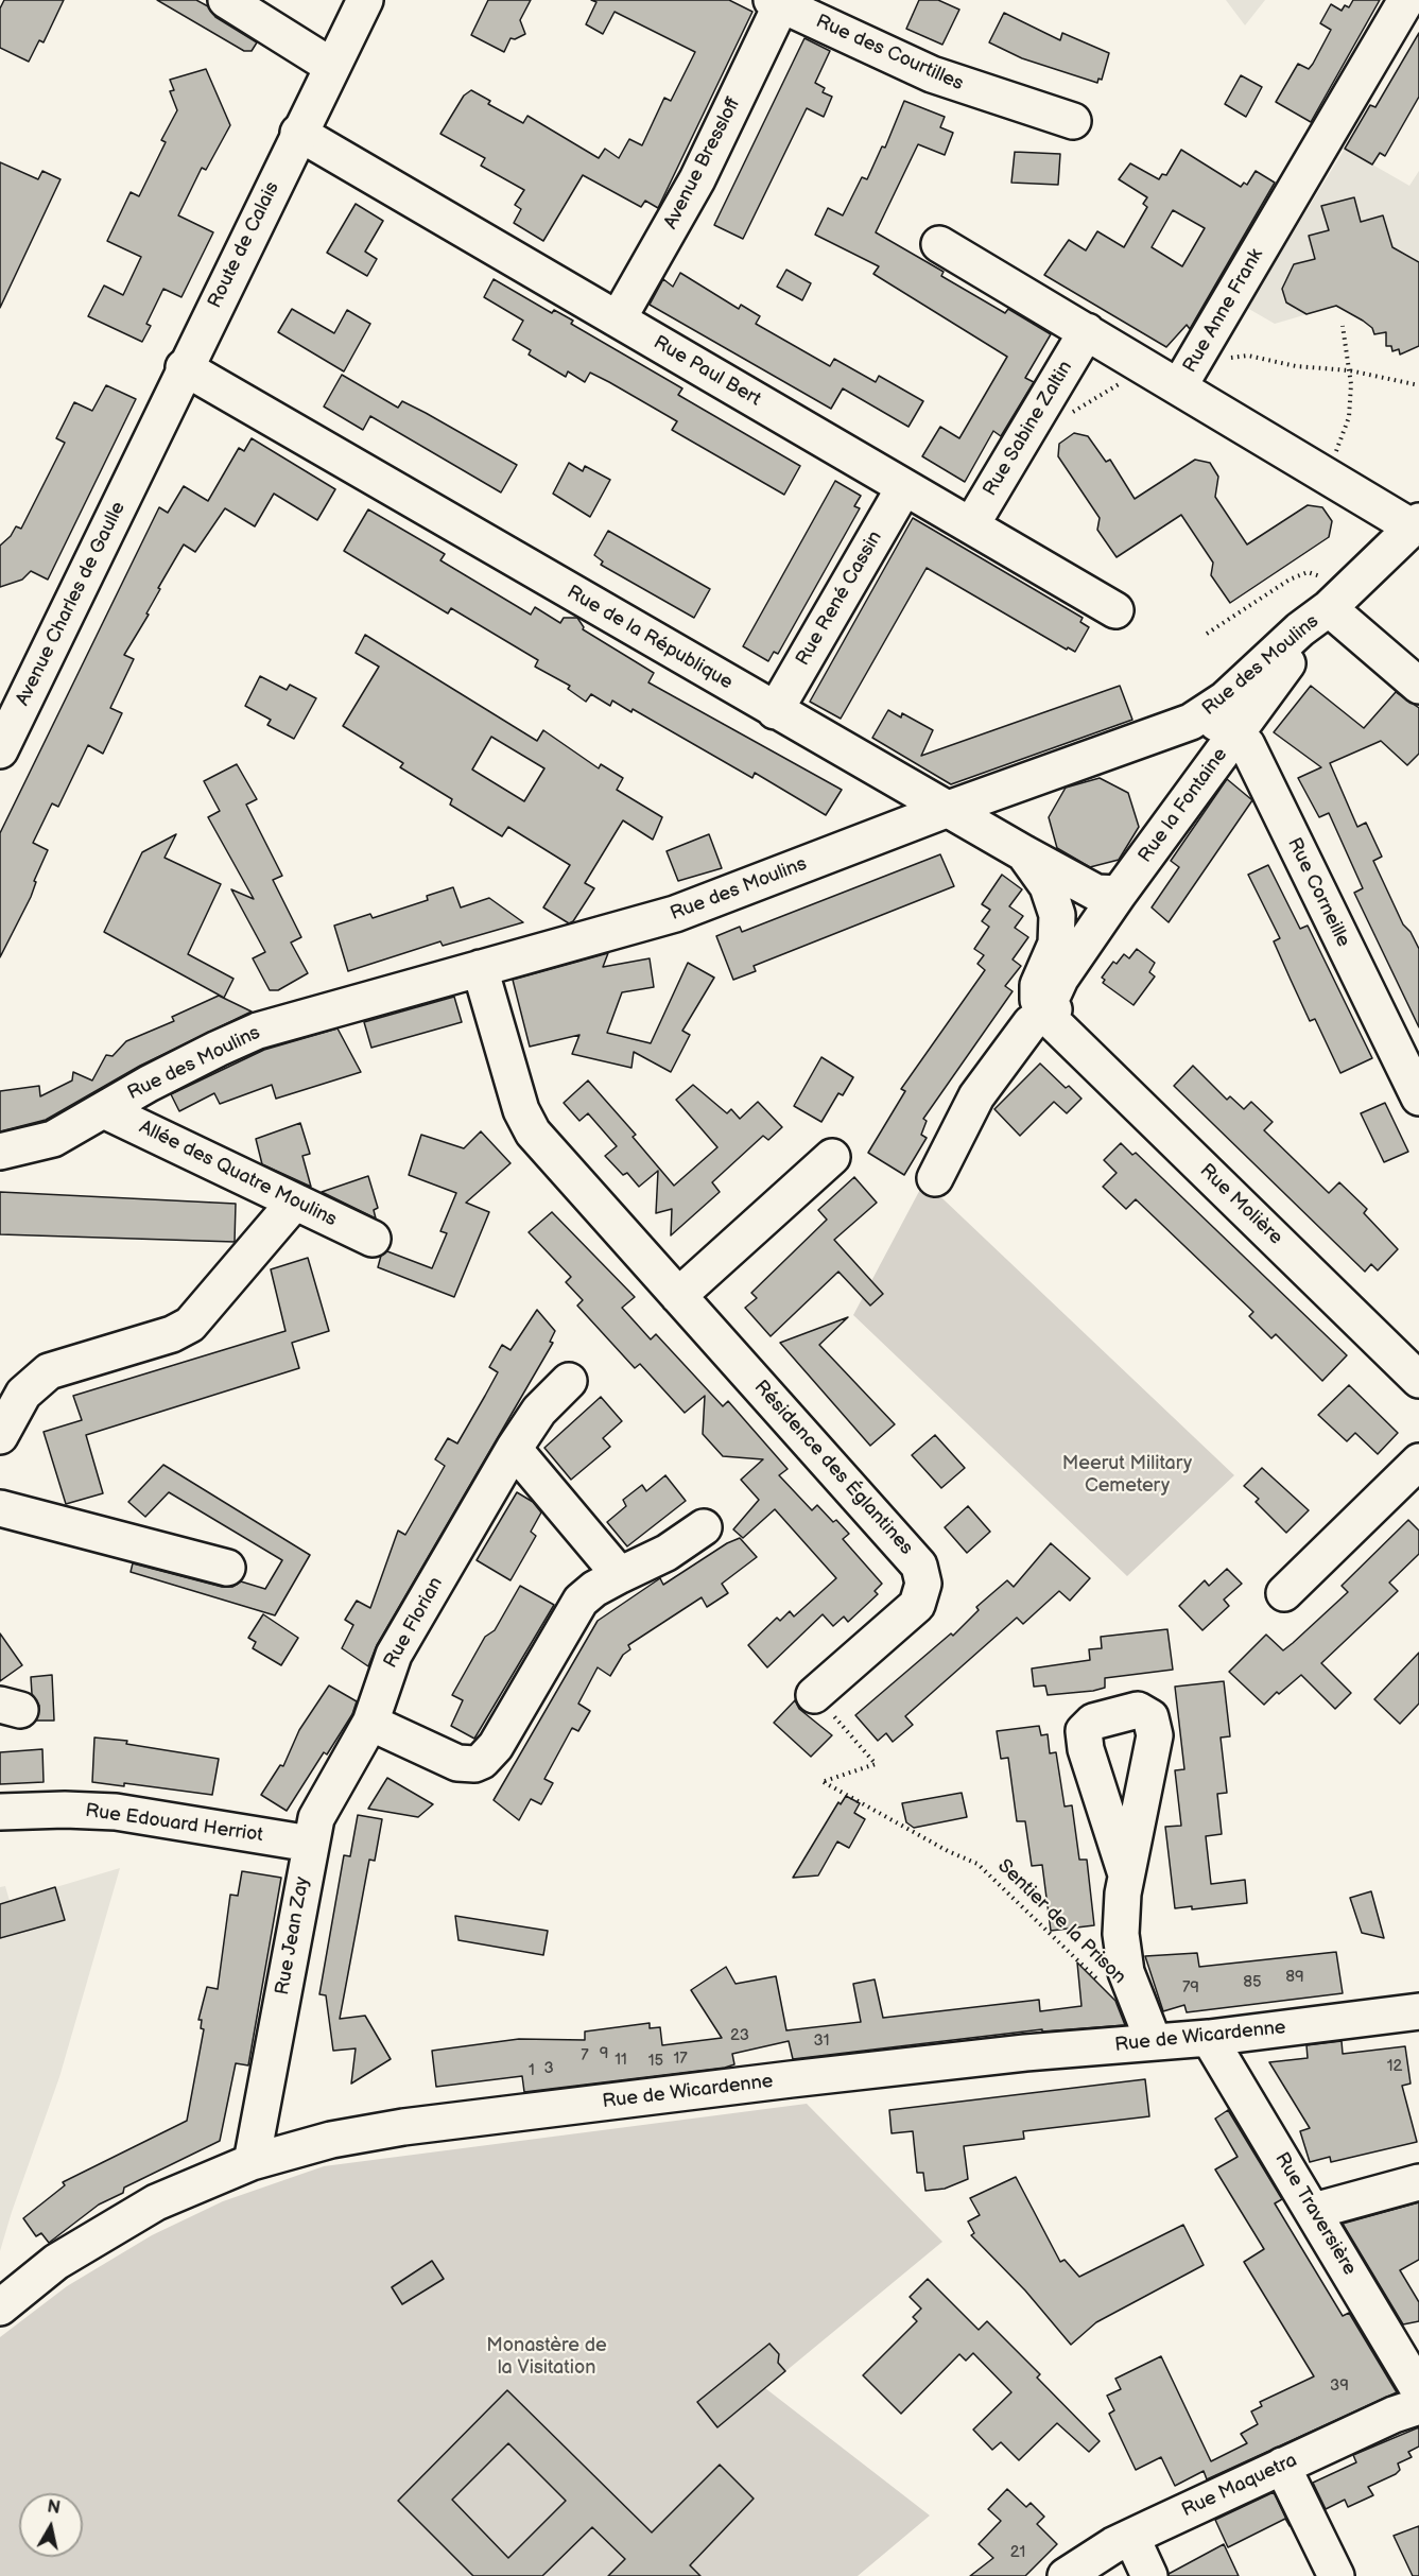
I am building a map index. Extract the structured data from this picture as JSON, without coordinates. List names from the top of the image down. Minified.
{"streets":{"street":["Rue des Courtilles","Avenue Bressloff","Route de Calais","Rue Anne Frank","Rue Paul Bert","Rue Sabine Zaltin","Rue René Cassin","Avenue Charles de Gaulle","Rue de la République","Rue des Moulins","Rue la Fontaine","Rue Corneille","Allée des Quatre Moulins","Rue Molière","Résidence des Églantines","Rue Florian","Rue Edouard Herriot","Rue Jean Zay","Rue de Wicardenne","Rue Traversière","Rue Maquetra"],"path":["Sentier de la Prison"]},"crossings":[["Rue des Courtilles","Avenue Bressloff"],["Avenue Bressloff","Rue Paul Bert"],["Route de Calais","Rue Paul Bert"],["Route de Calais","Avenue Charles de Gaulle"],["Route de Calais","Rue de la République"],["Rue Anne Frank","Rue des Moulins"],["Rue Paul Bert","Rue Sabine Zaltin"],["Rue Paul Bert","Rue René Cassin"],["Rue René Cassin","Rue de la République"],["Rue de la République","Rue des Moulins"],["Rue de la République","Rue la Fontaine"],["Rue des Moulins","Rue la Fontaine"],["Rue des Moulins","Allée des Quatre Moulins"],["Rue des Moulins","Résidence des Églantines"],["Rue la Fontaine","Rue Corneille"],["Rue la Fontaine","Rue Molière"],["Résidence des Églantines","Sentier de la Prison"],["Rue Florian","Rue Jean Zay"],["Rue Edouard Herriot","Rue Jean Zay"],["Rue Jean Zay","Rue de Wicardenne"],["Rue de Wicardenne","Rue Traversière"]],"parks":["Meerut Military Cemetery","Monastère de la Visitation"],"house_numbers":["89","85","79","23","31","9","7","17","11","15","12","3","1","39","21"],"north":"top"}
